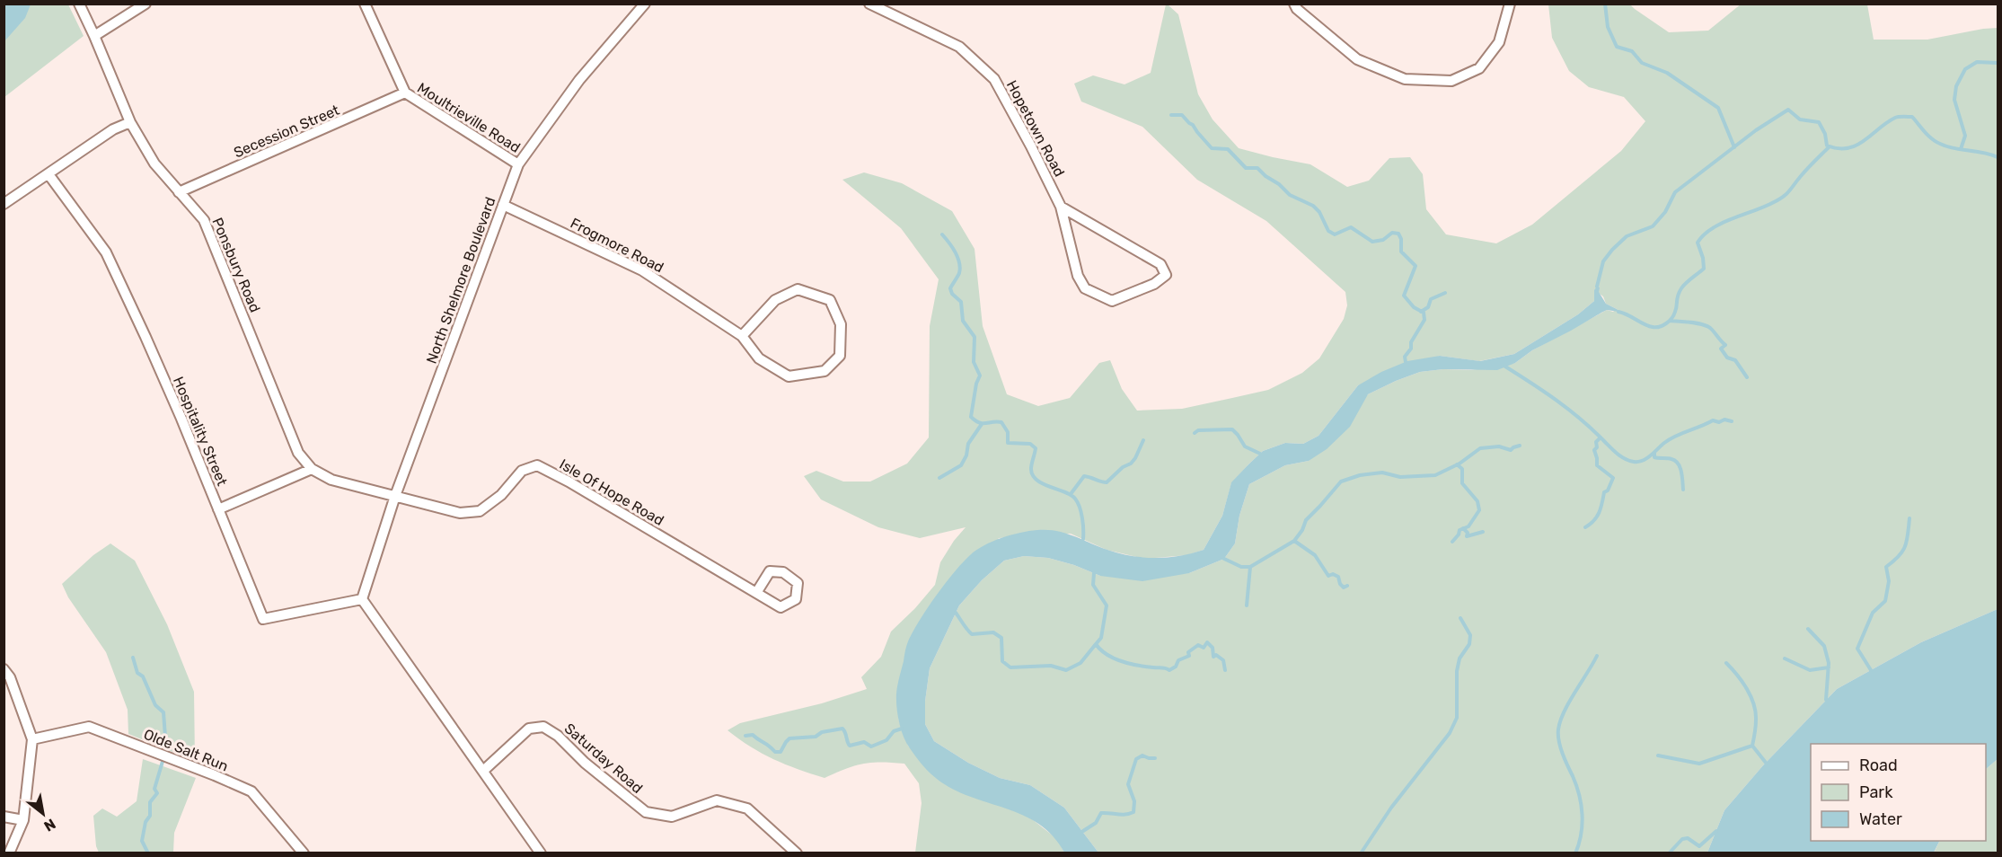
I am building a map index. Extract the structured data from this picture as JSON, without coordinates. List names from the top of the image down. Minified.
{"streets":{"street":["Moultrieville Road","Hopetown Road","Secession Street","Frogmore Road","Ponsbury Road","North Shelmore Boulevard","Hospitality Street","Isle Of Hope Road","Olde Salt Run","Saturday Road"]},"crossings":[["Moultrieville Road","Secession Street"],["Moultrieville Road","North Shelmore Boulevard"],["Secession Street","Ponsbury Road"],["Frogmore Road","North Shelmore Boulevard"],["Ponsbury Road","North Shelmore Boulevard"],["Ponsbury Road","Isle Of Hope Road"],["North Shelmore Boulevard","Hospitality Street"],["North Shelmore Boulevard","Isle Of Hope Road"]],"legend":["Road","Park","Water"],"north":"bottom right"}
